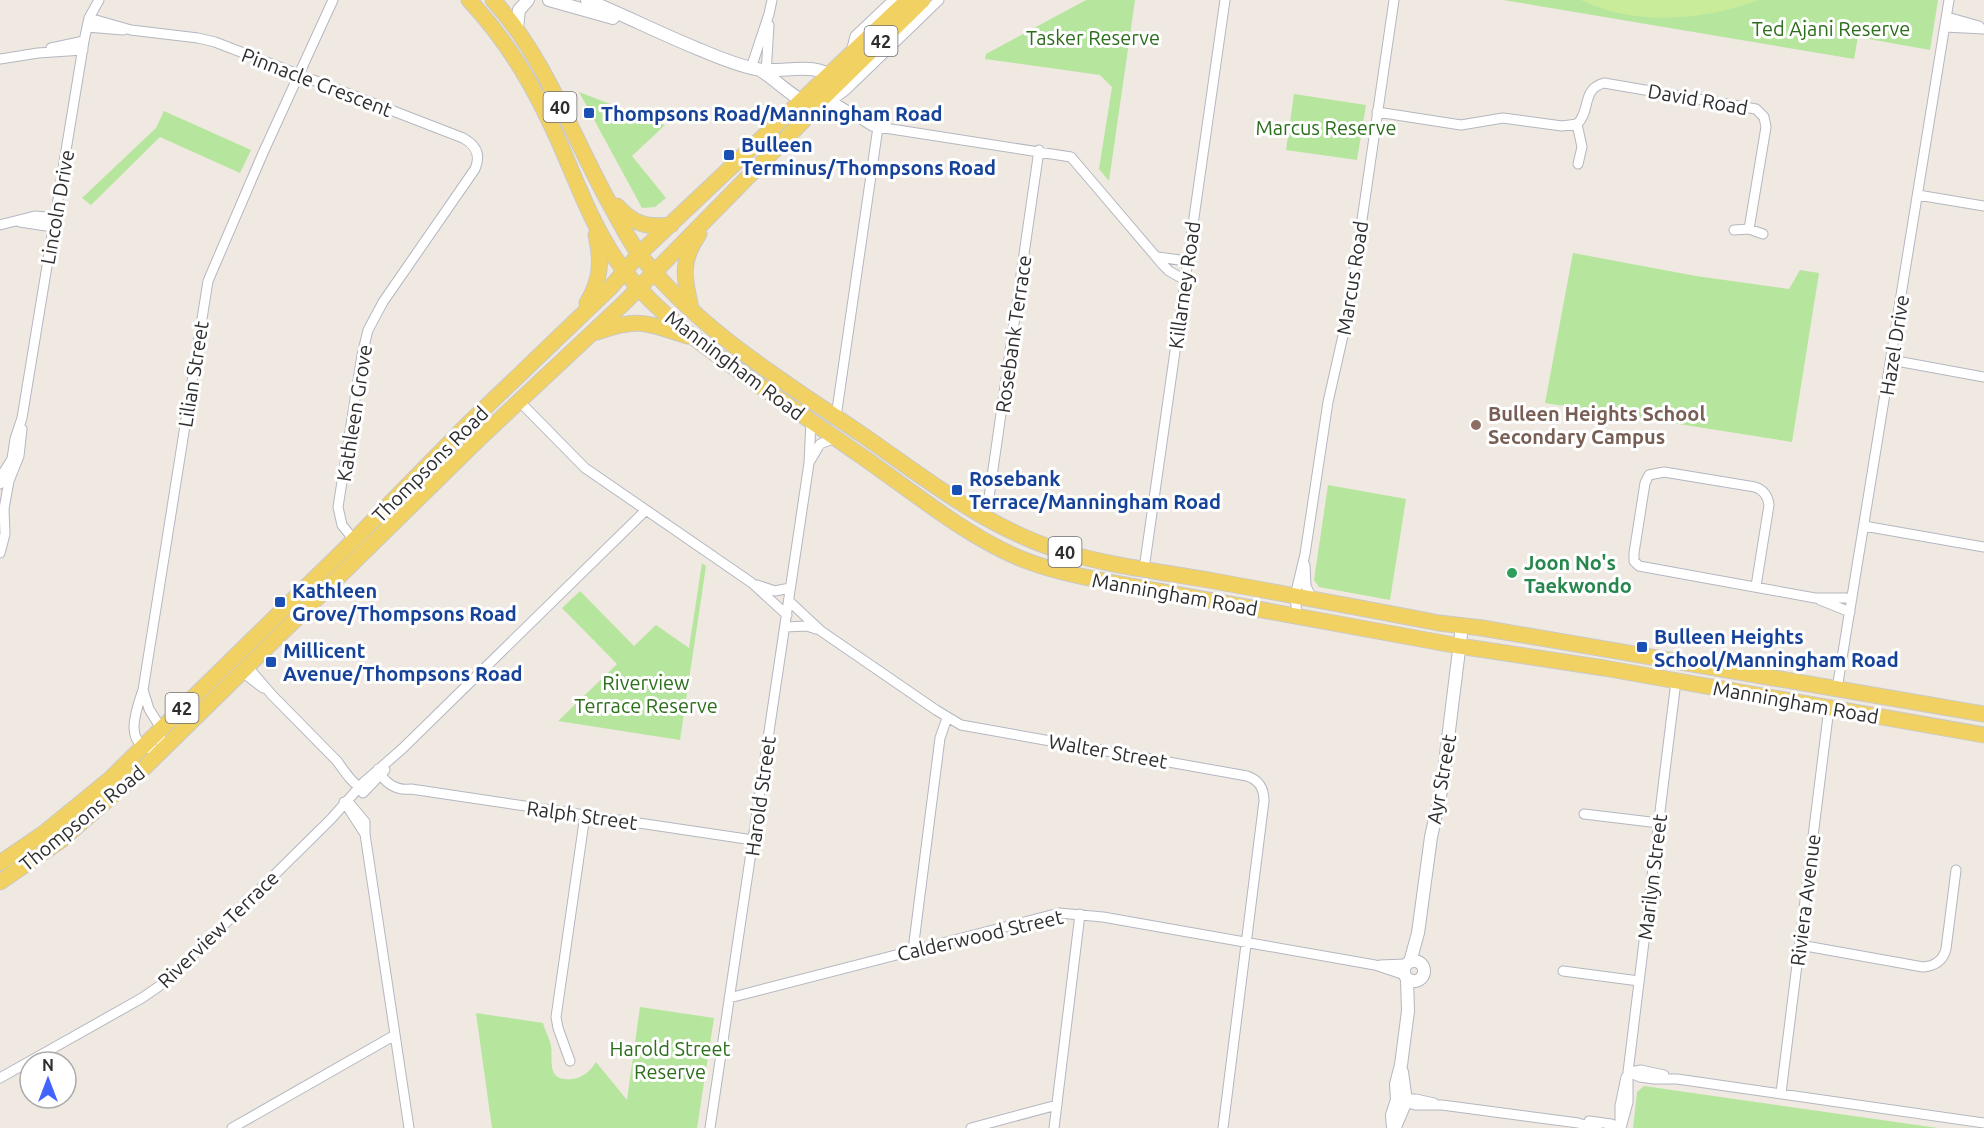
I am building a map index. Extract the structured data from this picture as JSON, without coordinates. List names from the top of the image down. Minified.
{"streets":{"main road":["42","40","Manningham Road","Thompsons Road"],"street":["Pinnacle Crescent","David Road","Lincoln Drive","Marcus Road","Killarney Road","Rosebank Terrace","Hazel Drive","Lilian Street","Kathleen Grove","Walter Street","Ayr Street","Harold Street","Ralph Street","Marilyn Street","Riviera Avenue","Riverview Terrace","Calderwood Street"]},"crossings":[["Pinnacle Crescent","Lincoln Drive"],["Pinnacle Crescent","Lilian Street"],["Pinnacle Crescent","Kathleen Grove"],["Marcus Road","Manningham Road"],["Killarney Road","Manningham Road"],["Rosebank Terrace","Manningham Road"],["Hazel Drive","Manningham Road"],["Manningham Road","Thompsons Road"],["Manningham Road","Ayr Street"],["Manningham Road","Harold Street"],["Manningham Road","Marilyn Street"],["Manningham Road","Riviera Avenue"],["Lilian Street","Thompsons Road"],["Kathleen Grove","Thompsons Road"],["Walter Street","Harold Street"],["Walter Street","Calderwood Street"],["Ayr Street","Calderwood Street"],["Harold Street","Ralph Street"],["Harold Street","Calderwood Street"],["Ralph Street","Riverview Terrace"]],"parks":["Ted Ajani Reserve","Tasker Reserve","Marcus Reserve","Riverview Terrace Reserve","Harold Street Reserve"],"places":{"transit":["Thompsons Road/Manningham Road","Bulleen Terminus/Thompsons Road","Rosebank Terrace/Manningham Road","Kathleen Grove/Thompsons Road","Bulleen Heights School/Manningham Road","Millicent Avenue/Thompsons Road"],"other":["Bulleen Heights School Secondary Campus","Joon No's Taekwondo"]},"north":"top"}
